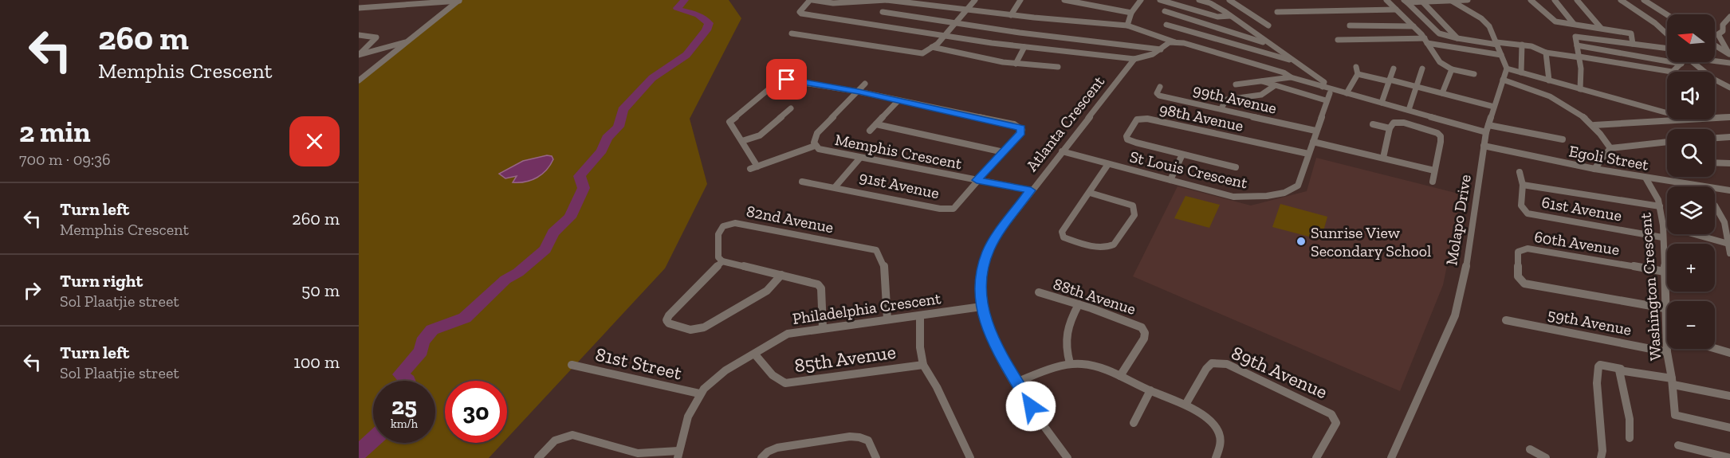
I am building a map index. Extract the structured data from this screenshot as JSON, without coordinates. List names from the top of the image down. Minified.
{"streets":{"street":["99th Avenue","98th Avenue","Atlanta Crescent","Memphis Crescent","Egoli Street","St Louis Crescent","91st Avenue","61st Avenue","82nd Avenue","Molapo Drive","60th Avenue","Washington Crescent","88th Avenue","Philadelphia Crescent","59th Avenue","85th Avenue","81st Street","89th Avenue"]},"crossings":[["99th Avenue","St Louis Crescent"],["98th Avenue","St Louis Crescent"],["Atlanta Crescent","Memphis Crescent"],["Atlanta Crescent","St Louis Crescent"],["Atlanta Crescent","Philadelphia Crescent"],["Memphis Crescent","91st Avenue"],["Egoli Street","Molapo Drive"],["Egoli Street","Washington Crescent"],["61st Avenue","Washington Crescent"],["82nd Avenue","Philadelphia Crescent"],["60th Avenue","Washington Crescent"],["Washington Crescent","59th Avenue"],["Philadelphia Crescent","85th Avenue"],["Philadelphia Crescent","81st Street"]],"places":["Sunrise View Secondary School"],"north":"left","page":{"turn":["260 m","Memphis Crescent"],"map_buttons":["+","−"],"heading":["2 min","700 m · 09:36"],"list":[{"name":"Turn left","note":"Memphis Crescent","value":"260 m"},{"name":"Turn right","note":"Sol Plaatjie street","value":"50 m"},{"name":"Turn left","note":"Sol Plaatjie street","value":"100 m"}],"speed":"25 km/h","limit":"30"}}
